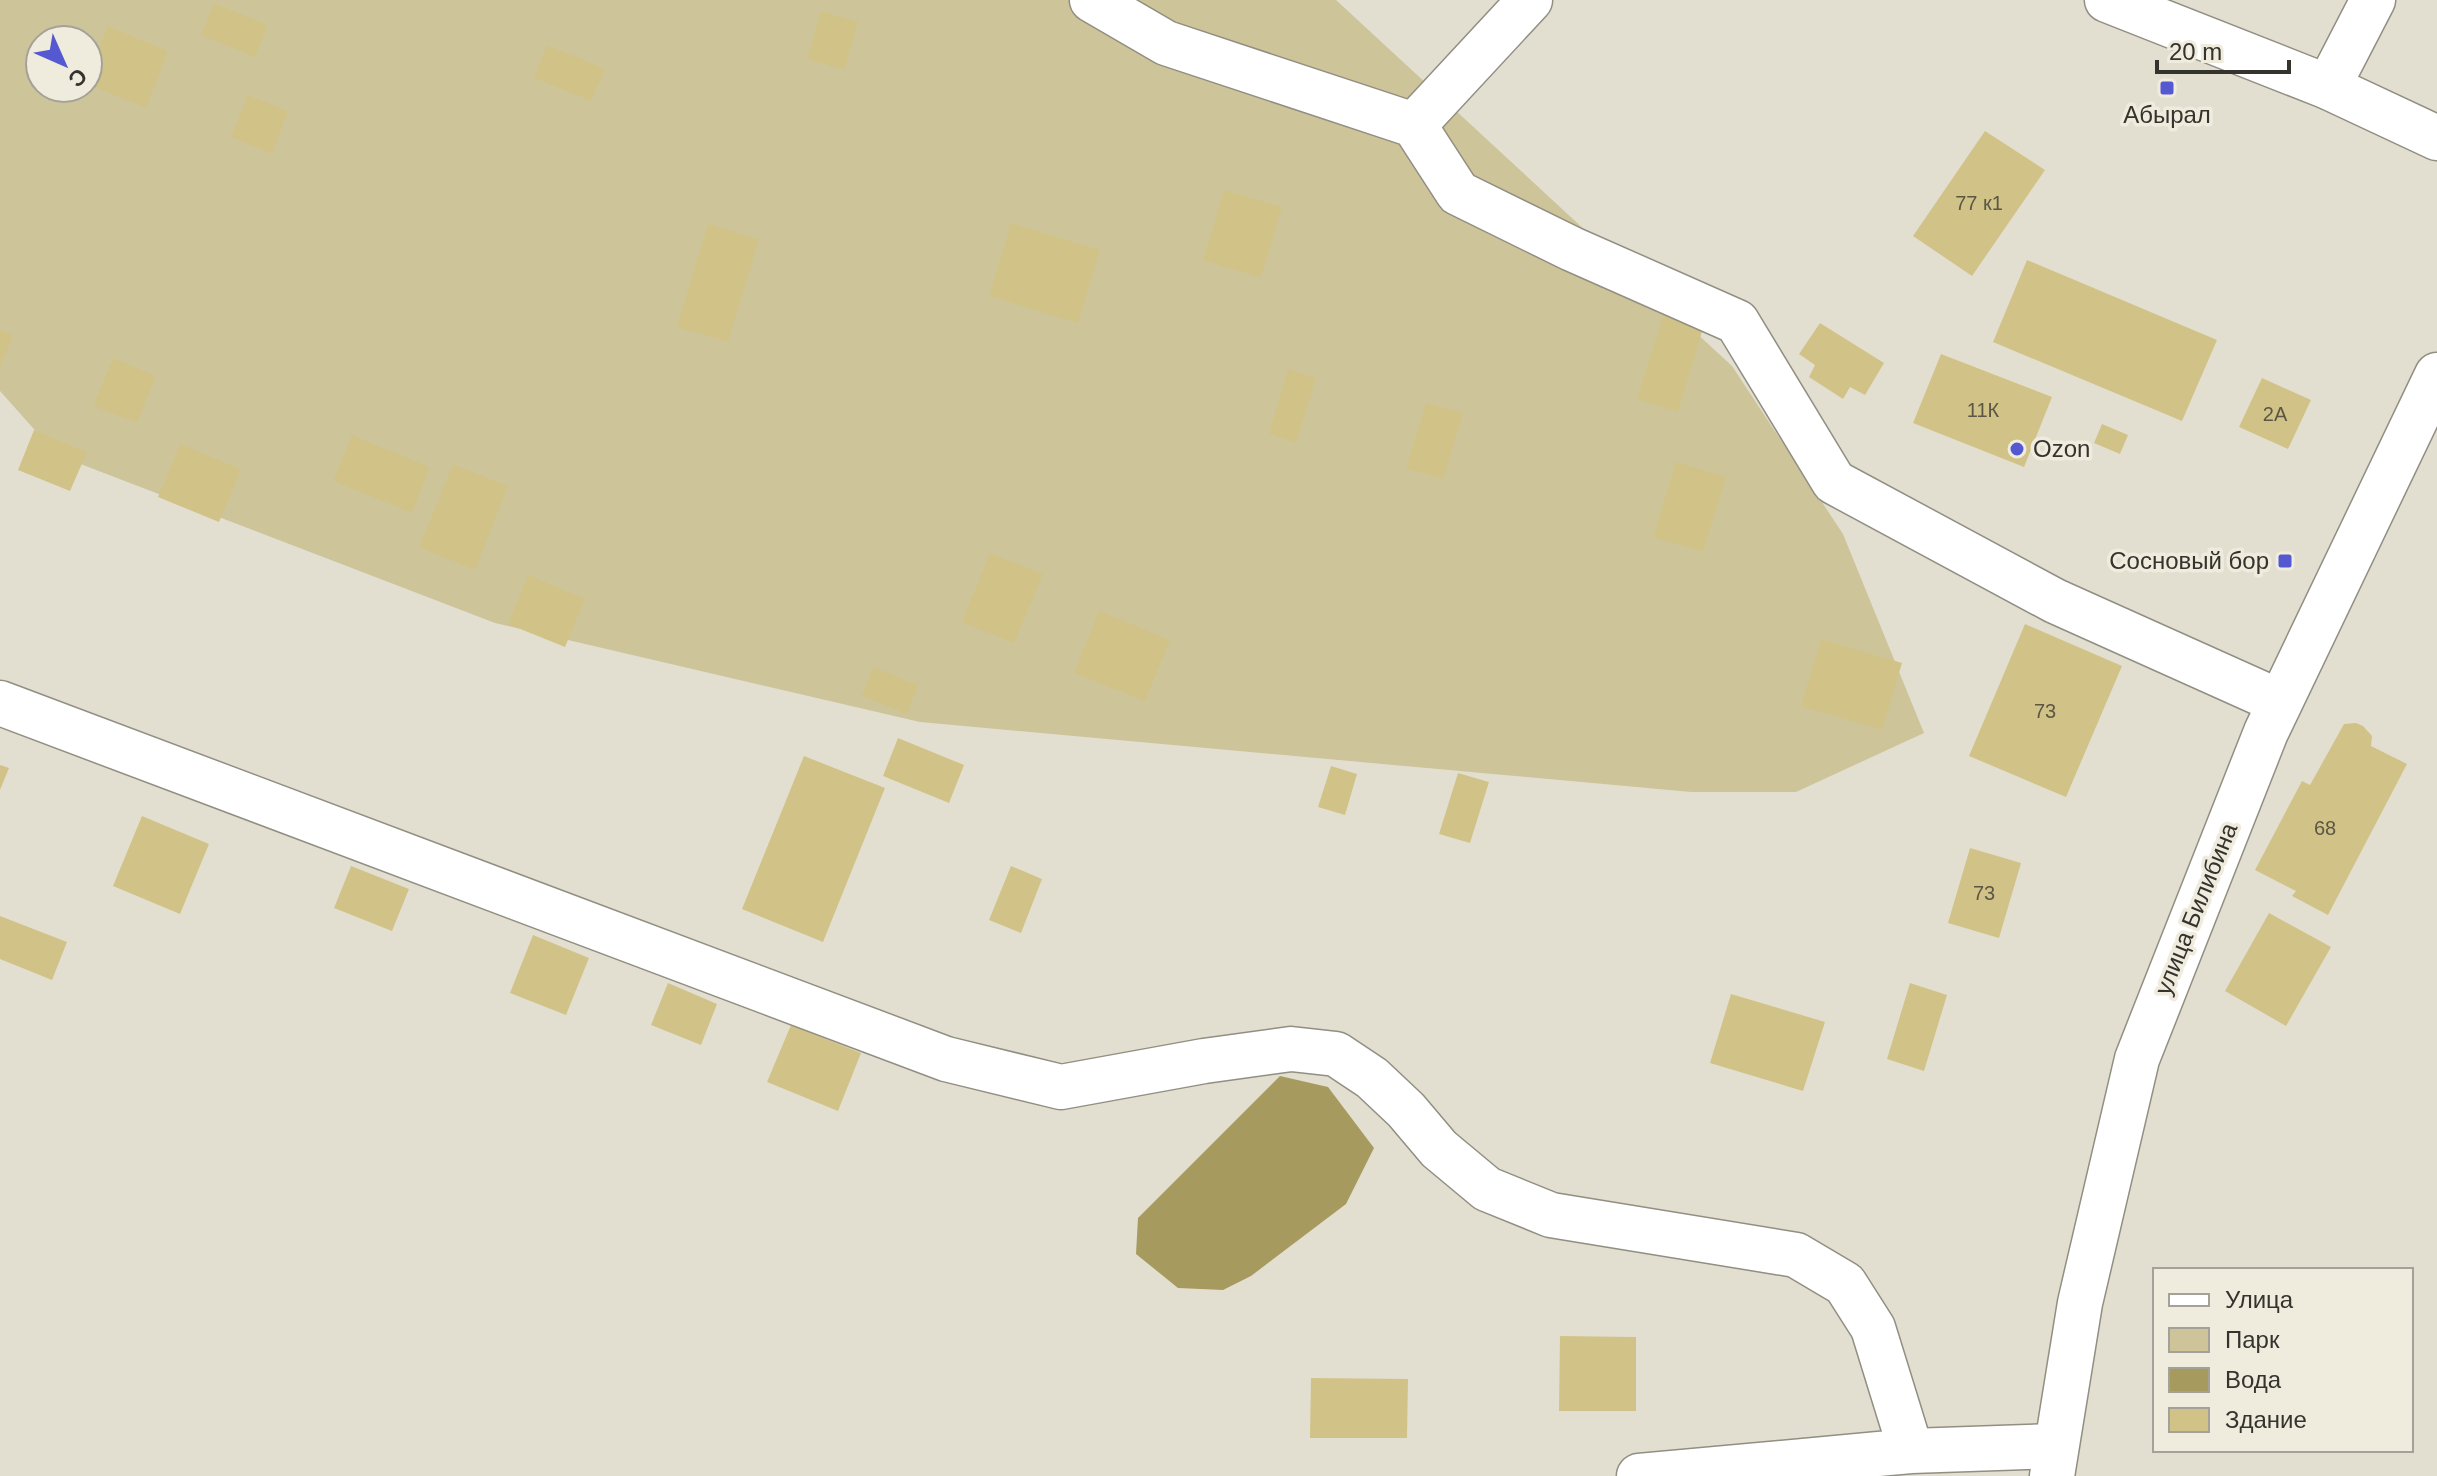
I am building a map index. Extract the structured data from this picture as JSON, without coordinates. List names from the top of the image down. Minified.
{"streets":{"street":["улица Билибина"]},"places":{"transit":["Абырал","Сосновый бор"],"other":["Ozon"]},"house_numbers":["77 к1","11К","2А","73","68","73"],"legend":["Улица","Парк","Вода","Здание"],"scale_bar":"20 m","north":"bottom right"}
